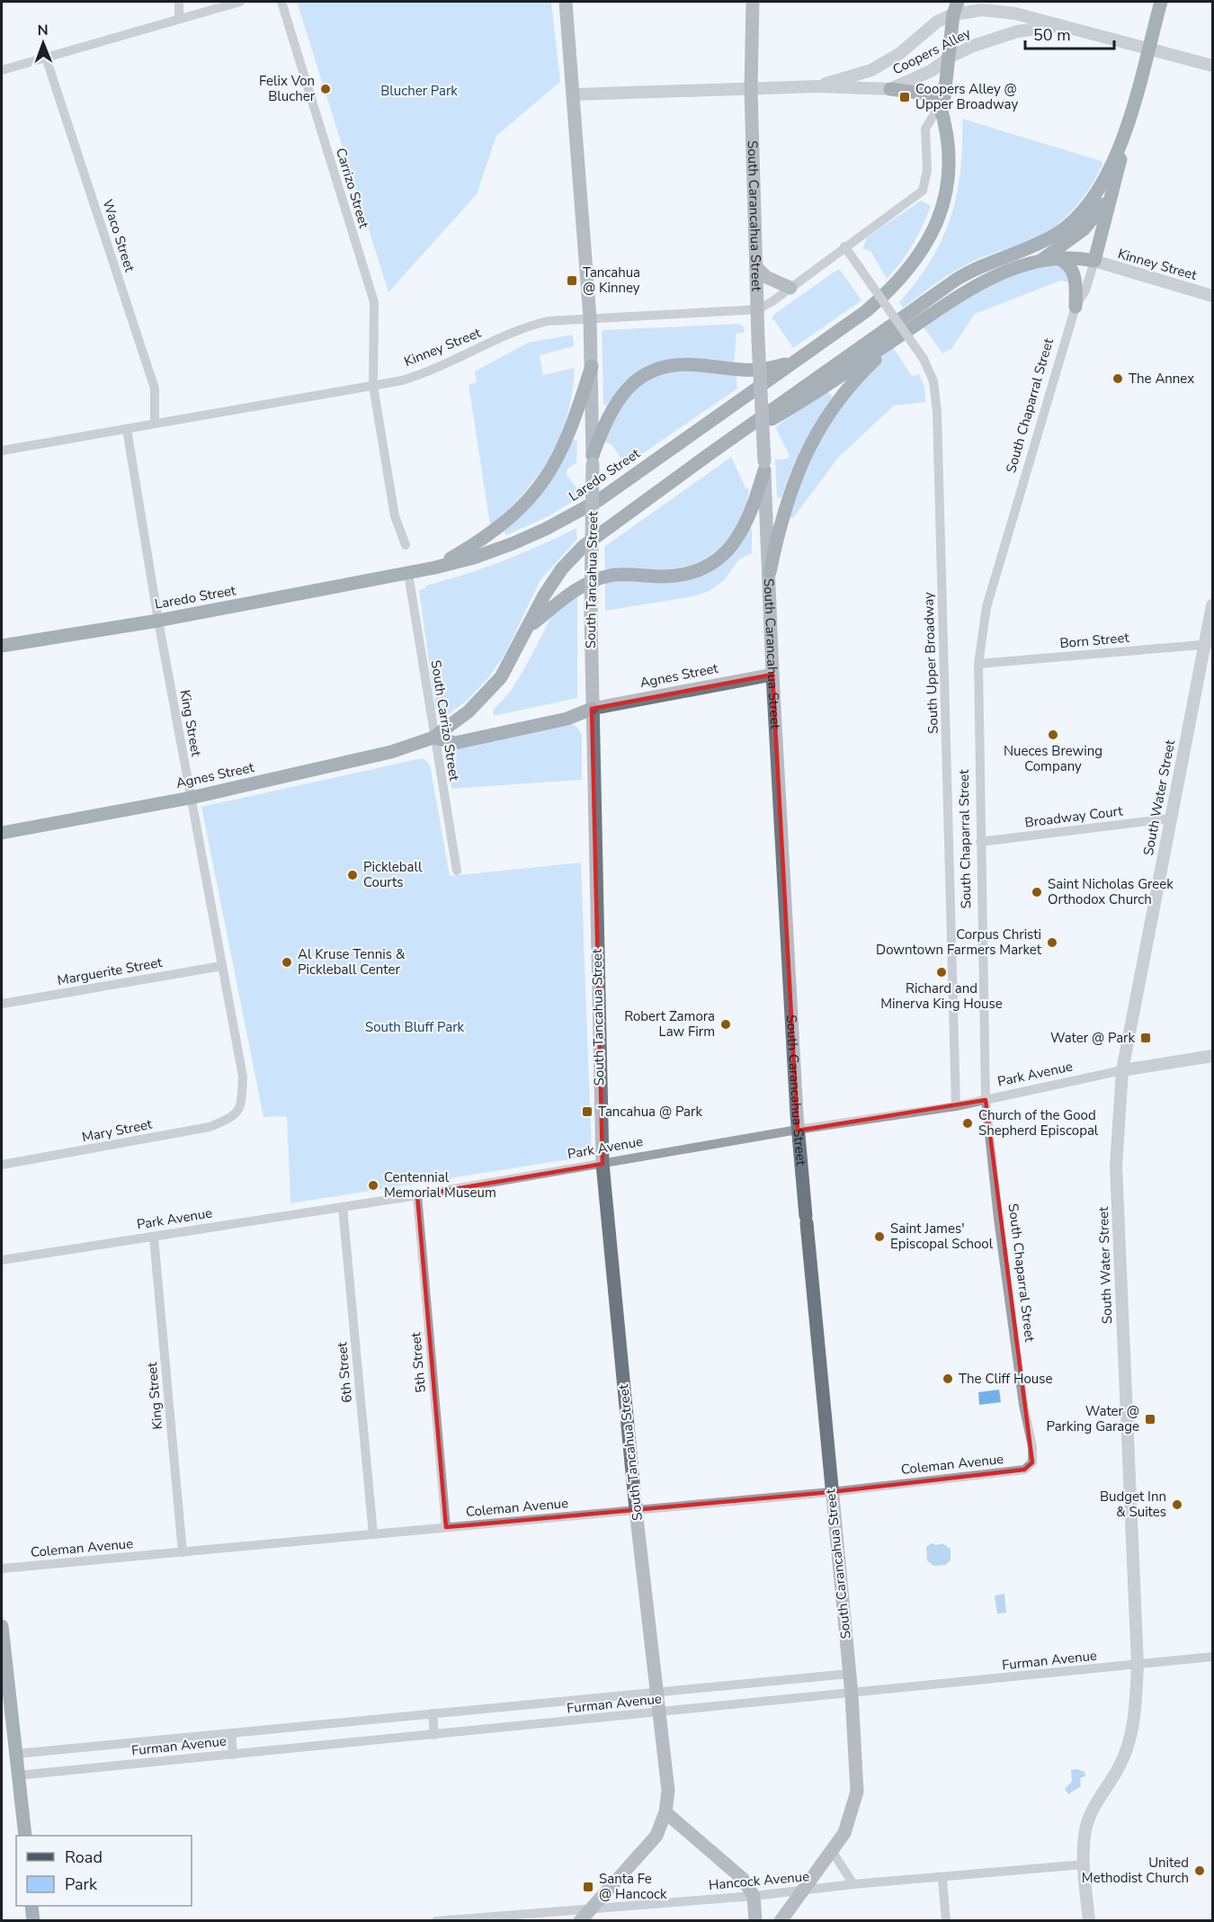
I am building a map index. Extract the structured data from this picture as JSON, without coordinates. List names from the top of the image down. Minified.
{"streets":{"main road":["South Carancahua Street","Laredo Street","South Tancahua Street","Agnes Street"],"street":["Coopers Alley","Carrizo Street","Waco Street","Kinney Street","South Chaparral Street","Born Street","South Upper Broadway","South Carrizo Street","King Street","South Water Street","Broadway Court","Marguerite Street","Park Avenue","Mary Street","5th Street","6th Street","Coleman Avenue","Furman Avenue","Hancock Avenue"]},"crossings":[["Coopers Alley","South Carancahua Street"],["Coopers Alley","South Tancahua Street"],["Carrizo Street","Kinney Street"],["South Carancahua Street","Kinney Street"],["South Carancahua Street","Agnes Street"],["South Carancahua Street","Park Avenue"],["South Carancahua Street","Coleman Avenue"],["South Carancahua Street","Furman Avenue"],["South Carancahua Street","Hancock Avenue"],["Waco Street","Kinney Street"],["Kinney Street","South Chaparral Street"],["Kinney Street","South Tancahua Street"],["Kinney Street","King Street"],["South Chaparral Street","Born Street"],["South Chaparral Street","Broadway Court"],["South Chaparral Street","Park Avenue"],["South Chaparral Street","Coleman Avenue"],["Laredo Street","South Carrizo Street"],["Laredo Street","King Street"],["South Tancahua Street","Agnes Street"],["South Tancahua Street","Park Avenue"],["South Tancahua Street","Coleman Avenue"],["South Tancahua Street","Furman Avenue"],["South Tancahua Street","Hancock Avenue"],["Born Street","South Water Street"],["South Upper Broadway","Park Avenue"],["Agnes Street","South Carrizo Street"],["Agnes Street","King Street"],["King Street","Marguerite Street"],["King Street","Park Avenue"],["King Street","Mary Street"],["King Street","Coleman Avenue"],["South Water Street","Broadway Court"],["South Water Street","Park Avenue"],["South Water Street","Furman Avenue"],["South Water Street","Hancock Avenue"],["Park Avenue","5th Street"],["Park Avenue","6th Street"],["5th Street","Coleman Avenue"],["6th Street","Coleman Avenue"]],"parks":["Blucher Park","South Bluff Park"],"places":{"other":["Felix Von Blucher","The Annex","Nueces Brewing Company","Pickleball Courts","Saint Nicholas Greek Orthodox Church","Corpus Christi Downtown Farmers Market","Al Kruse Tennis & Pickleball Center","Richard and Minerva King House","Robert Zamora Law Firm","Church of the Good Shepherd Episcopal","Centennial Memorial Museum","Saint James' Episcopal School","The Cliff House","Budget Inn & Suites","United Methodist Church"],"transit":["Coopers Alley @ Upper Broadway","Tancahua @ Kinney","Water @ Park","Tancahua @ Park","Water @ Parking Garage","Santa Fe @ Hancock"]},"legend":["Road","Park"],"scale_bar":"50 m","north":"top"}
